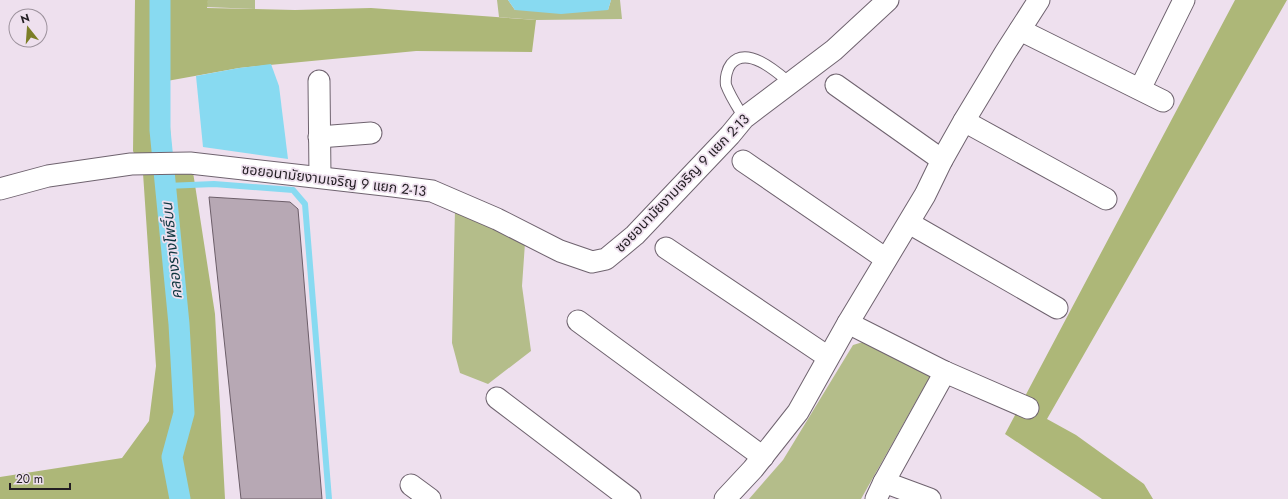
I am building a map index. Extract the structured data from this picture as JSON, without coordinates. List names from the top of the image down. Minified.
{"streets":{"street":["ซอยอนามัยงามเจริญ 9 แยก 2-13"]},"water":["คลองรางโพธิ์บน"],"scale_bar":"20 m","north":"top"}
